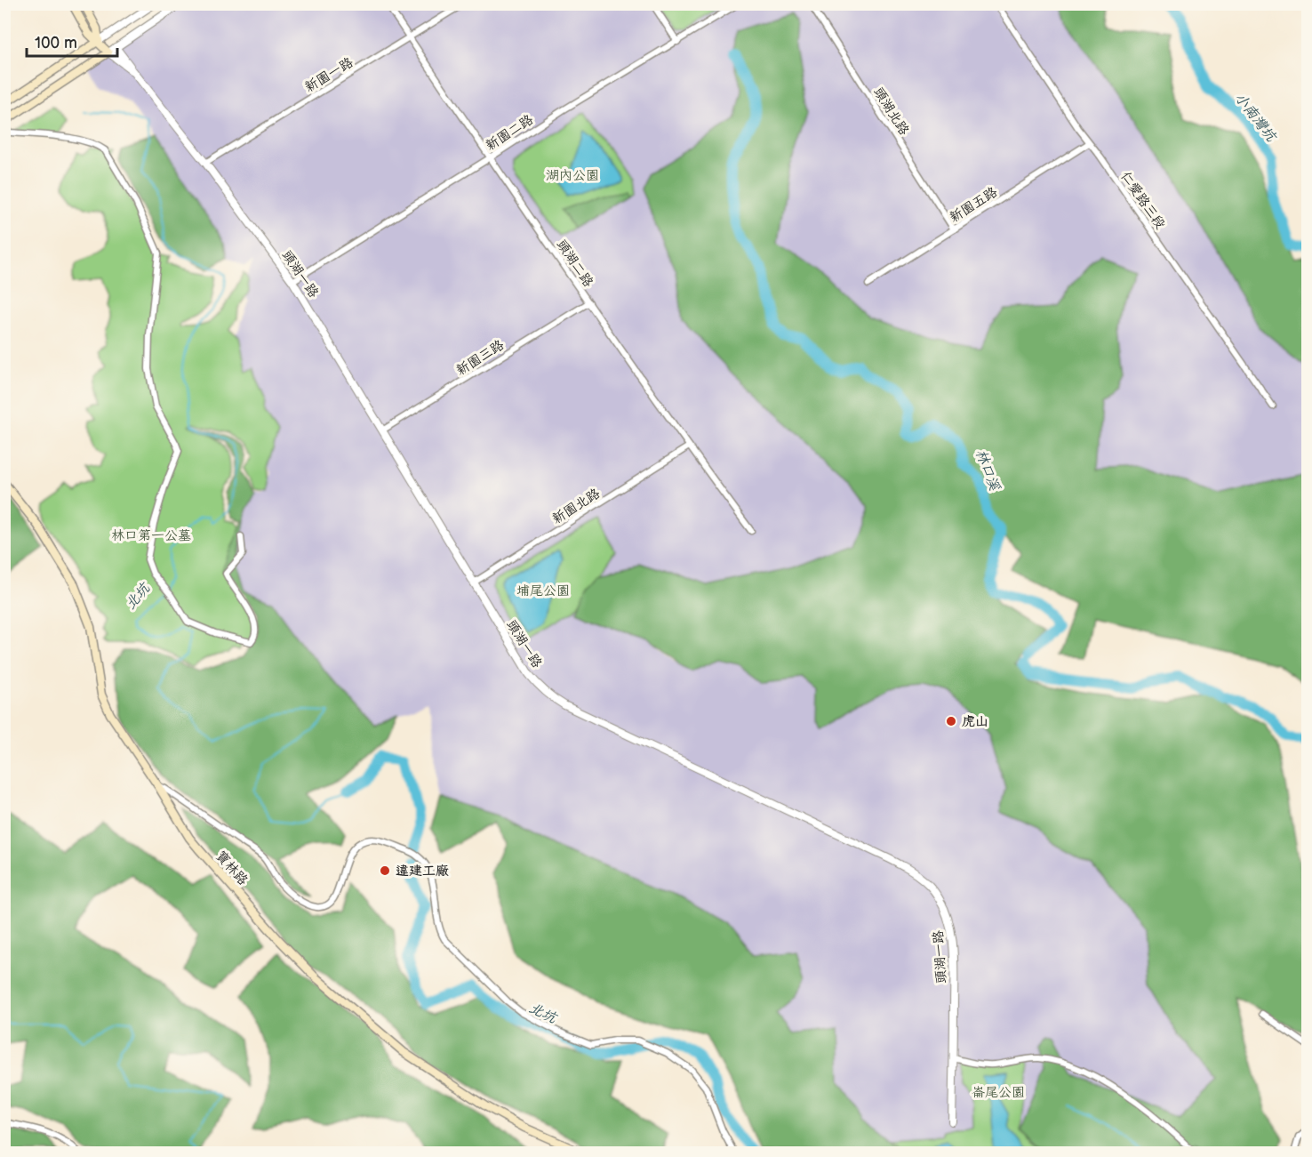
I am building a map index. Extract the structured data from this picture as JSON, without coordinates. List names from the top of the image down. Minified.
{"streets":{"main road":["寶林路"],"street":["新園一路","頭湖北路","新園二路","仁愛路三段","新園五路","頭湖二路","頭湖一路","新園三路","新園北路"]},"crossings":[["新園一路","頭湖二路"],["新園一路","頭湖一路"],["頭湖北路","新園五路"],["新園二路","頭湖二路"],["新園二路","頭湖一路"],["仁愛路三段","新園五路"],["頭湖二路","新園三路"],["頭湖二路","新園北路"],["頭湖一路","新園三路"],["頭湖一路","新園北路"]],"water":["小南灣坑","林口溪","北坑"],"parks":["湖內公園","林口第一公墓","埔尾公園","崙尾公園"],"places":["虎山","違建工廠"],"scale_bar":"100 m"}
